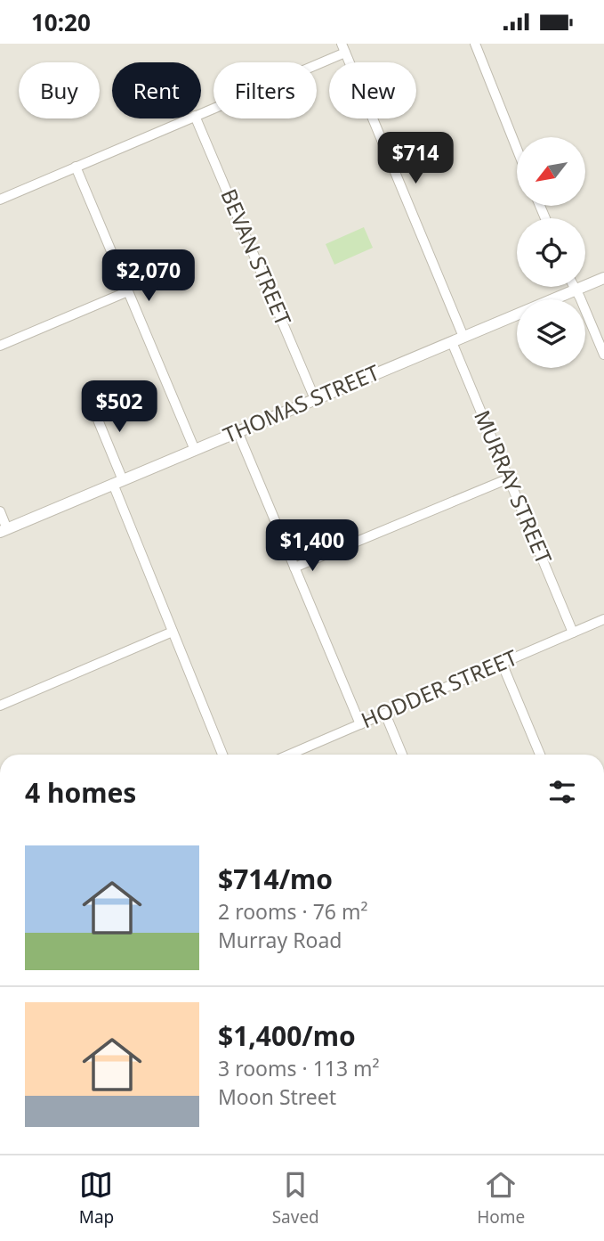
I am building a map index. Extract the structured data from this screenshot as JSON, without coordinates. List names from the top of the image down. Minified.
{"streets":{"street":["BEVAN STREET","THOMAS STREET","MURRAY STREET","HODDER STREET"]},"crossings":[["BEVAN STREET","THOMAS STREET"],["THOMAS STREET","MURRAY STREET"],["MURRAY STREET","HODDER STREET"]],"north":"bottom left","page":{"status":"10:20","chip":["Buy","Rent","Filters","New"],"price":["$714","$2,070","$502","$1,400"],"heading":"4 homes","list":[{"name":"$714/mo","note":"2 rooms · 76 m² · Murray Road"},{"name":"$1,400/mo","note":"3 rooms · 113 m² · Moon Street"}],"tabs":["Map","Saved","Home"]}}
